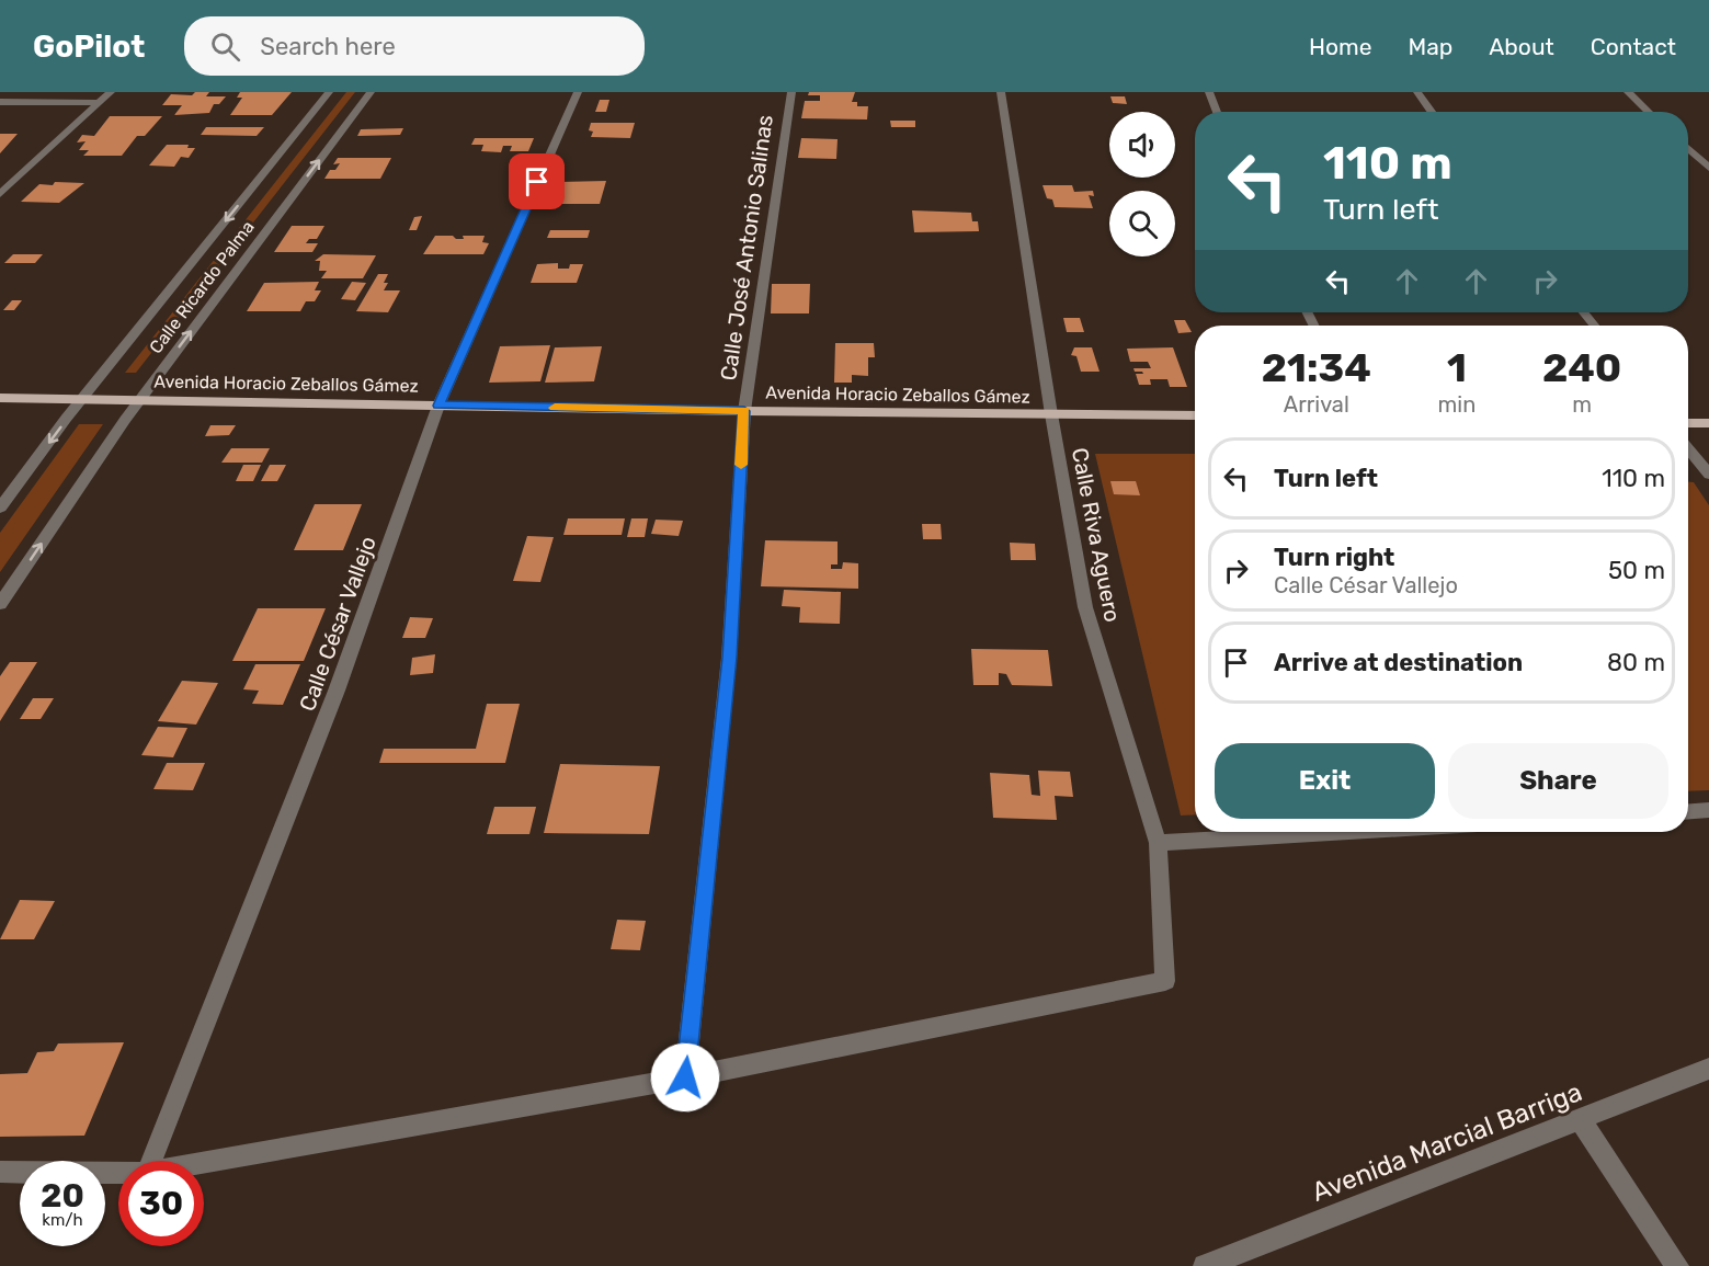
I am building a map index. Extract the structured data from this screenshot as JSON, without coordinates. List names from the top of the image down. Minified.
{"streets":{"main road":["Avenida Horacio Zeballos Gámez"],"street":["Calle José Antonio Salinas","Calle Ricardo Palma","Calle Riva Aguero","Calle César Vallejo","Avenida Marcial Barriga"]},"crossings":[["Calle José Antonio Salinas","Avenida Horacio Zeballos Gámez"],["Calle José Antonio Salinas","Calle Riva Aguero"],["Calle Ricardo Palma","Avenida Horacio Zeballos Gámez"],["Avenida Horacio Zeballos Gámez","Calle Riva Aguero"],["Avenida Horacio Zeballos Gámez","Calle César Vallejo"]],"page":{"header":"GoPilot","search":"Search here","nav":["Home","Map","About","Contact"],"turn":["110 m","Turn left"],"eta":["21:34","Arrival","1","min","240","m"],"list":[{"name":"Turn left","value":"110 m"},{"name":"Turn right","note":"Calle César Vallejo","value":"50 m"},{"name":"Arrive at destination","value":"80 m"}],"buttons":["Exit","Share"],"speed":"20 km/h","limit":"30"}}
